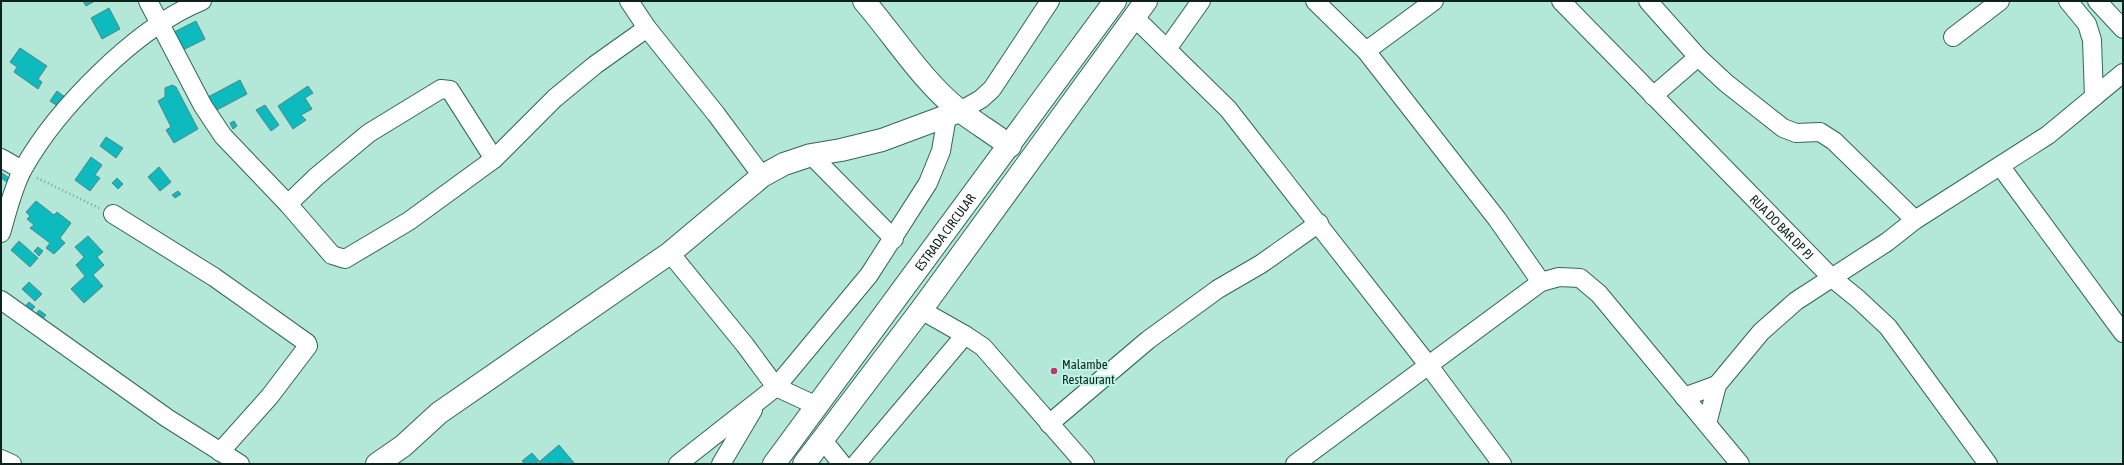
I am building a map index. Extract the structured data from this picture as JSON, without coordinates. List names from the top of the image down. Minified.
{"streets":{"main road":["ESTRADA CIRCULAR"],"street":["RUA DO BAR DP PJ"]},"places":["Malambe Restaurant"]}
